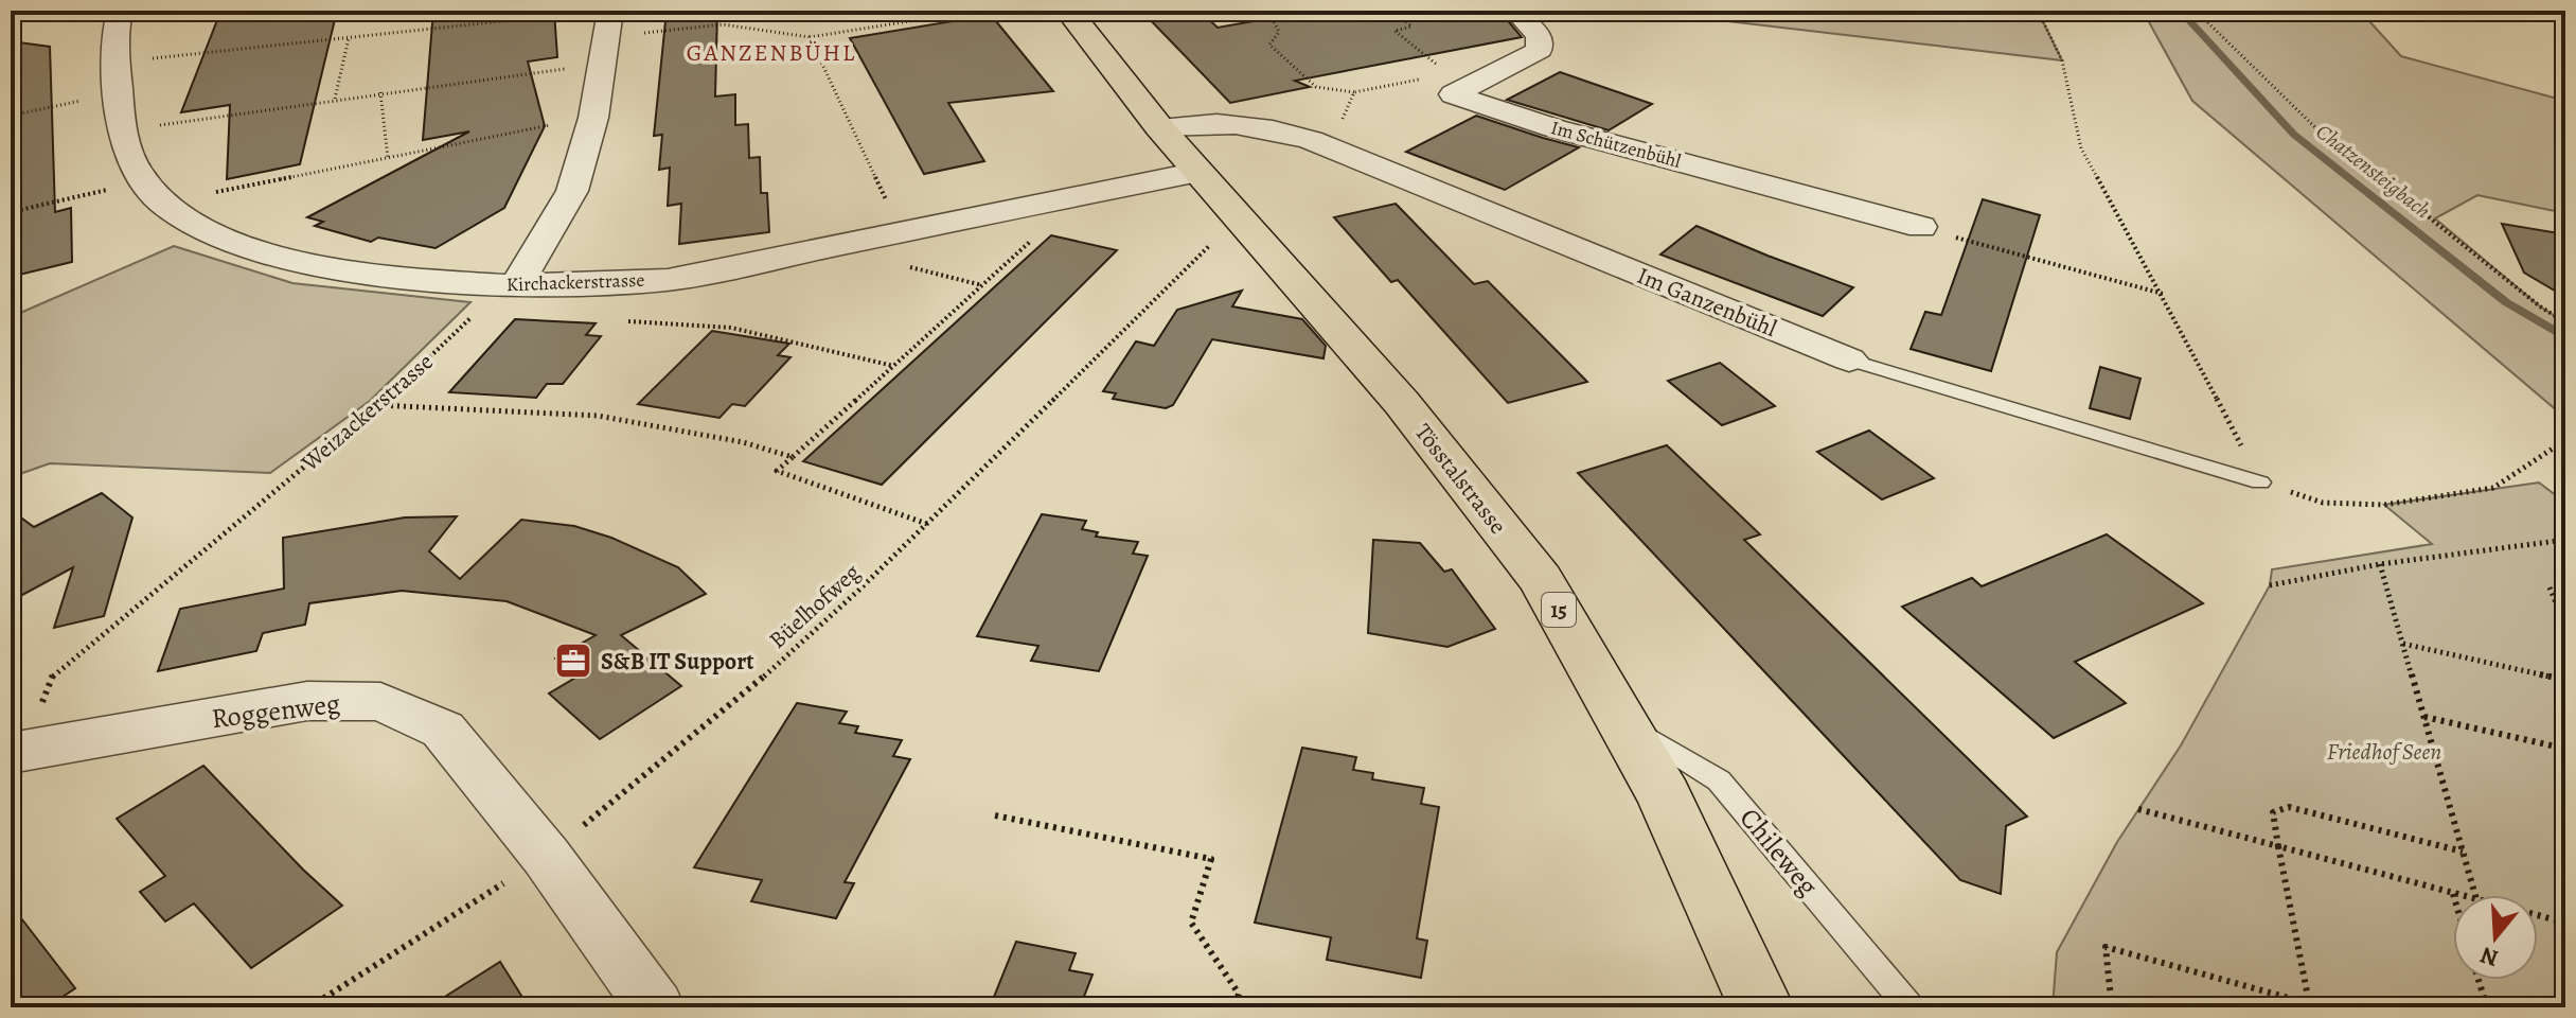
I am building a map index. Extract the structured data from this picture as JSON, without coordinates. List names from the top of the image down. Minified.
{"streets":{"main road":["Tösstalstrasse","15"],"street":["Im Schützenbühl","Kirchackerstrasse","Im Ganzenbühl","Roggenweg"],"lane":["Chileweg"],"path":["Weizackerstrasse","Büelhofweg"]},"crossings":[["Kirchackerstrasse","Weizackerstrasse"],["Kirchackerstrasse","Tösstalstrasse"],["Im Ganzenbühl","Tösstalstrasse"],["Weizackerstrasse","Roggenweg"],["Tösstalstrasse","Chileweg"],["Büelhofweg","Roggenweg"]],"districts":["GANZENBÜHL"],"water":["Chatzensteigbach"],"parks":["Friedhof Seen"],"places":{"office":["S&B IT Support"]},"north":"bottom"}
